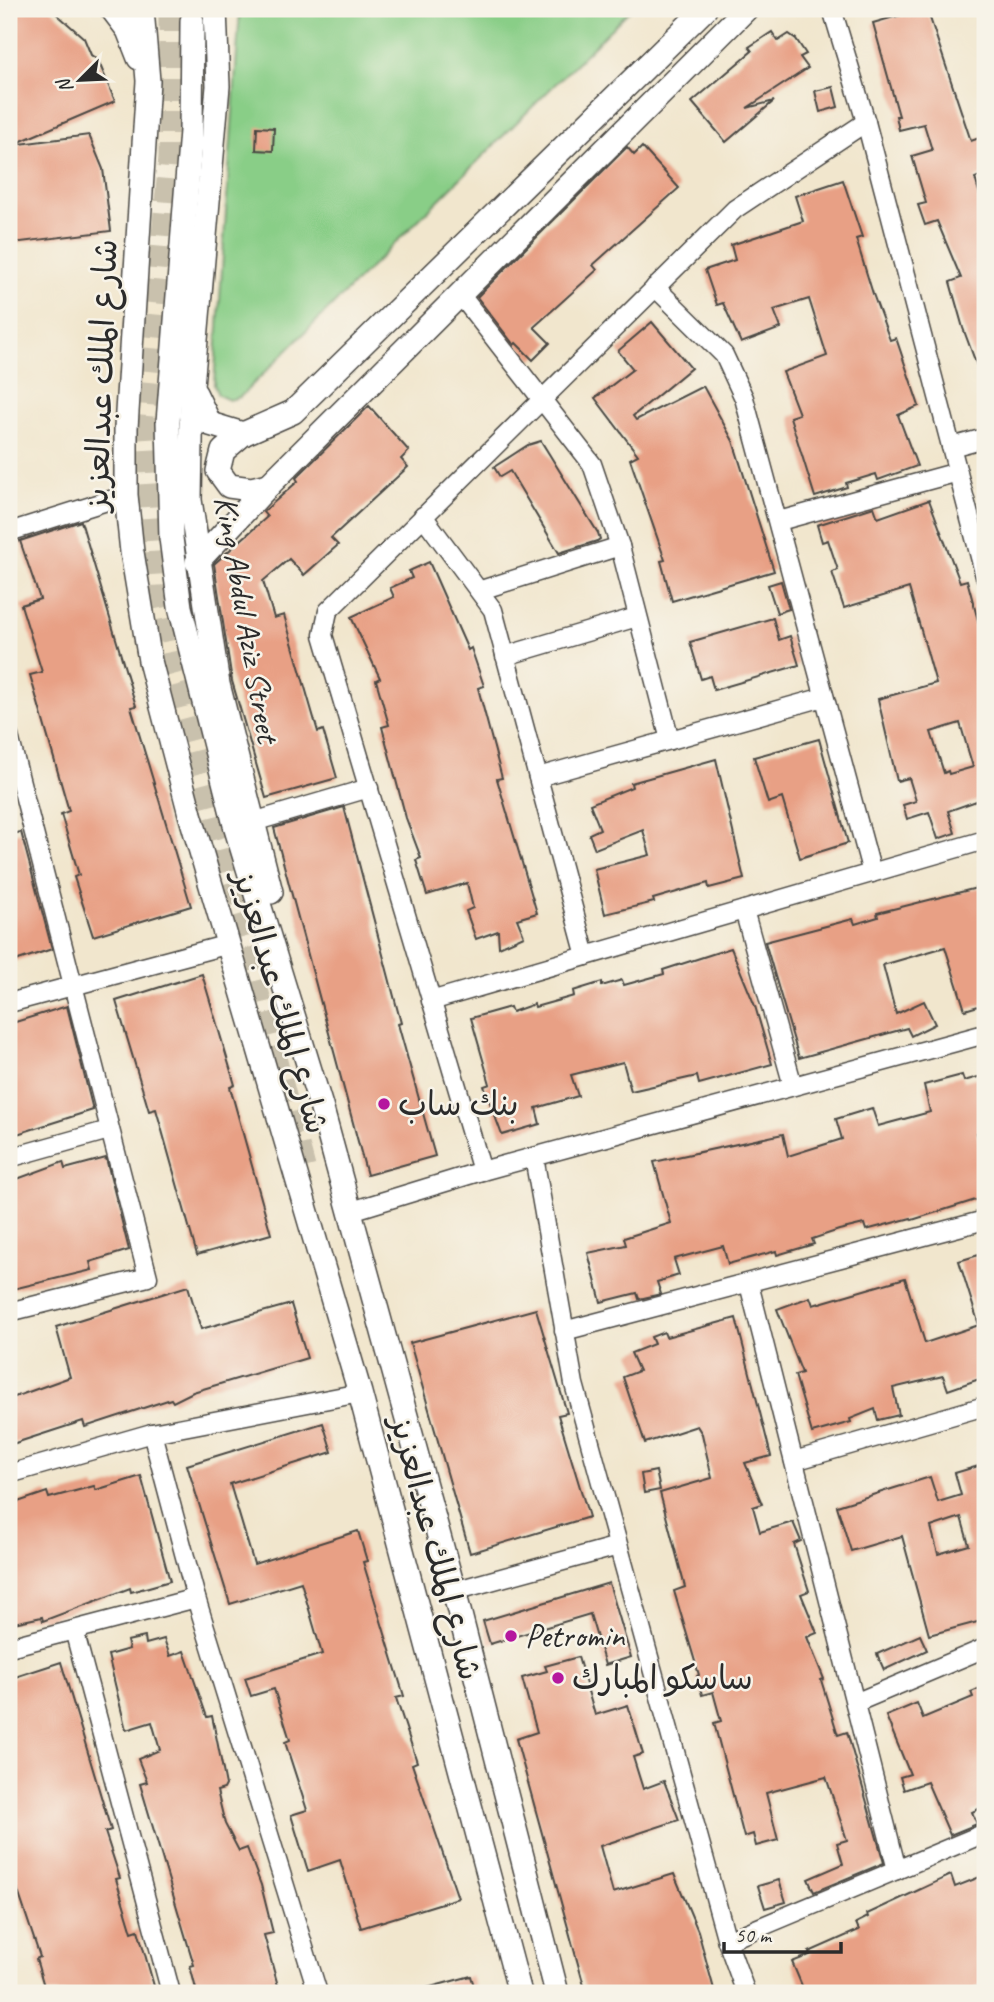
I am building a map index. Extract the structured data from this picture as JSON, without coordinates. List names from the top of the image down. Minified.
{"streets":{"street":["شارع الملك عبدالعزيز","King Abdul Aziz Street"]},"crossings":[["شارع الملك عبدالعزيز","King Abdul Aziz Street"]],"places":["بنك ساب","Petromin","ساسكو المبارك"],"scale_bar":"50 m","north":"bottom left"}
